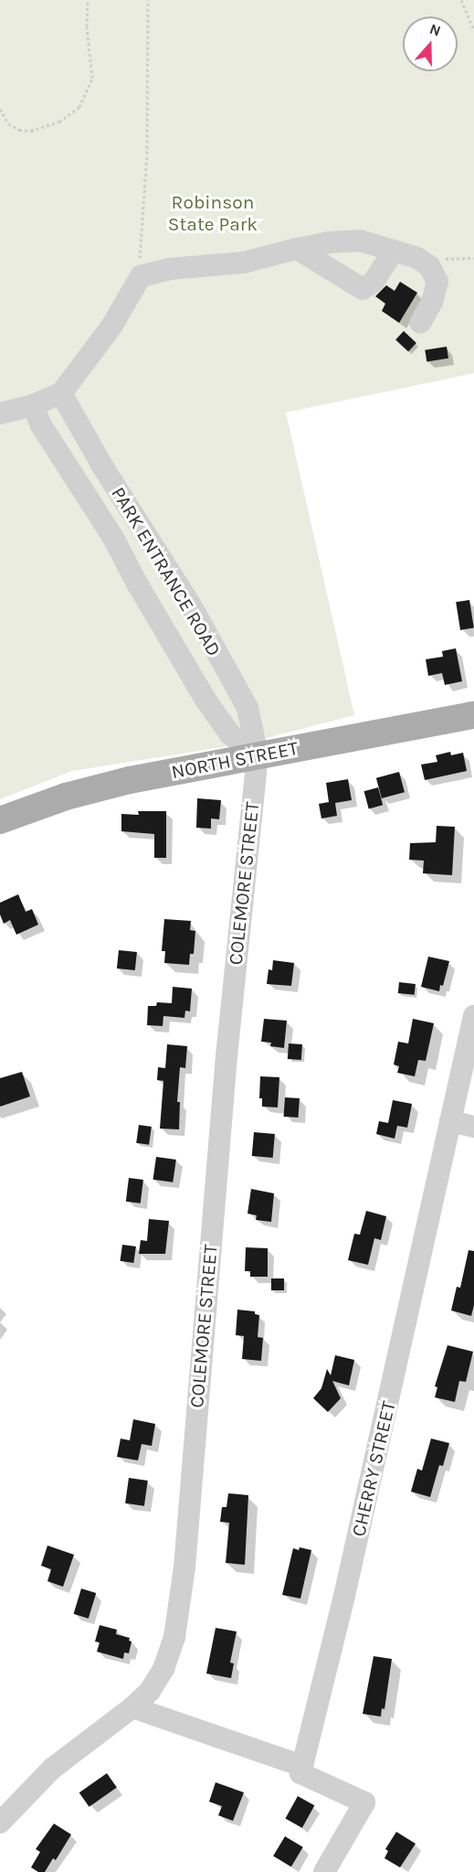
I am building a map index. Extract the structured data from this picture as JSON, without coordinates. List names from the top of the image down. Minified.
{"streets":{"main road":["NORTH STREET"],"street":["PARK ENTRANCE ROAD","COLEMORE STREET","CHERRY STREET"]},"crossings":[["PARK ENTRANCE ROAD","NORTH STREET"],["PARK ENTRANCE ROAD","COLEMORE STREET"],["NORTH STREET","COLEMORE STREET"]],"parks":["Robinson State Park"],"north":"top"}
